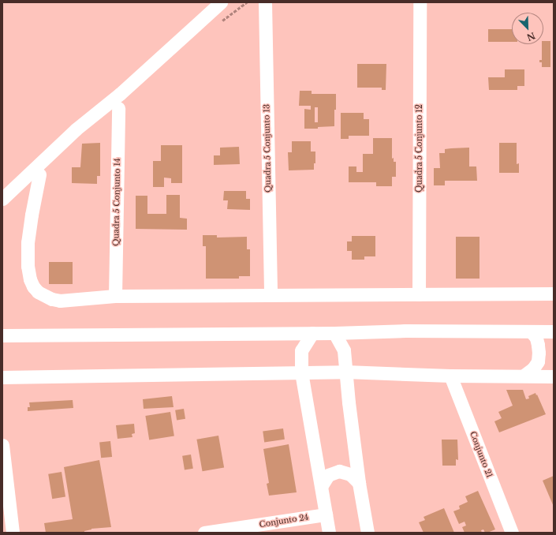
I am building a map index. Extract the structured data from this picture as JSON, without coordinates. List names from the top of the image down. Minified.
{"streets":{"street":["Quadra 5 Conjunto 13","Quadra 5 Conjunto 12","Quadra 5 Conjunto 14","Conjunto 21","Conjunto 24"]},"north":"bottom right"}
